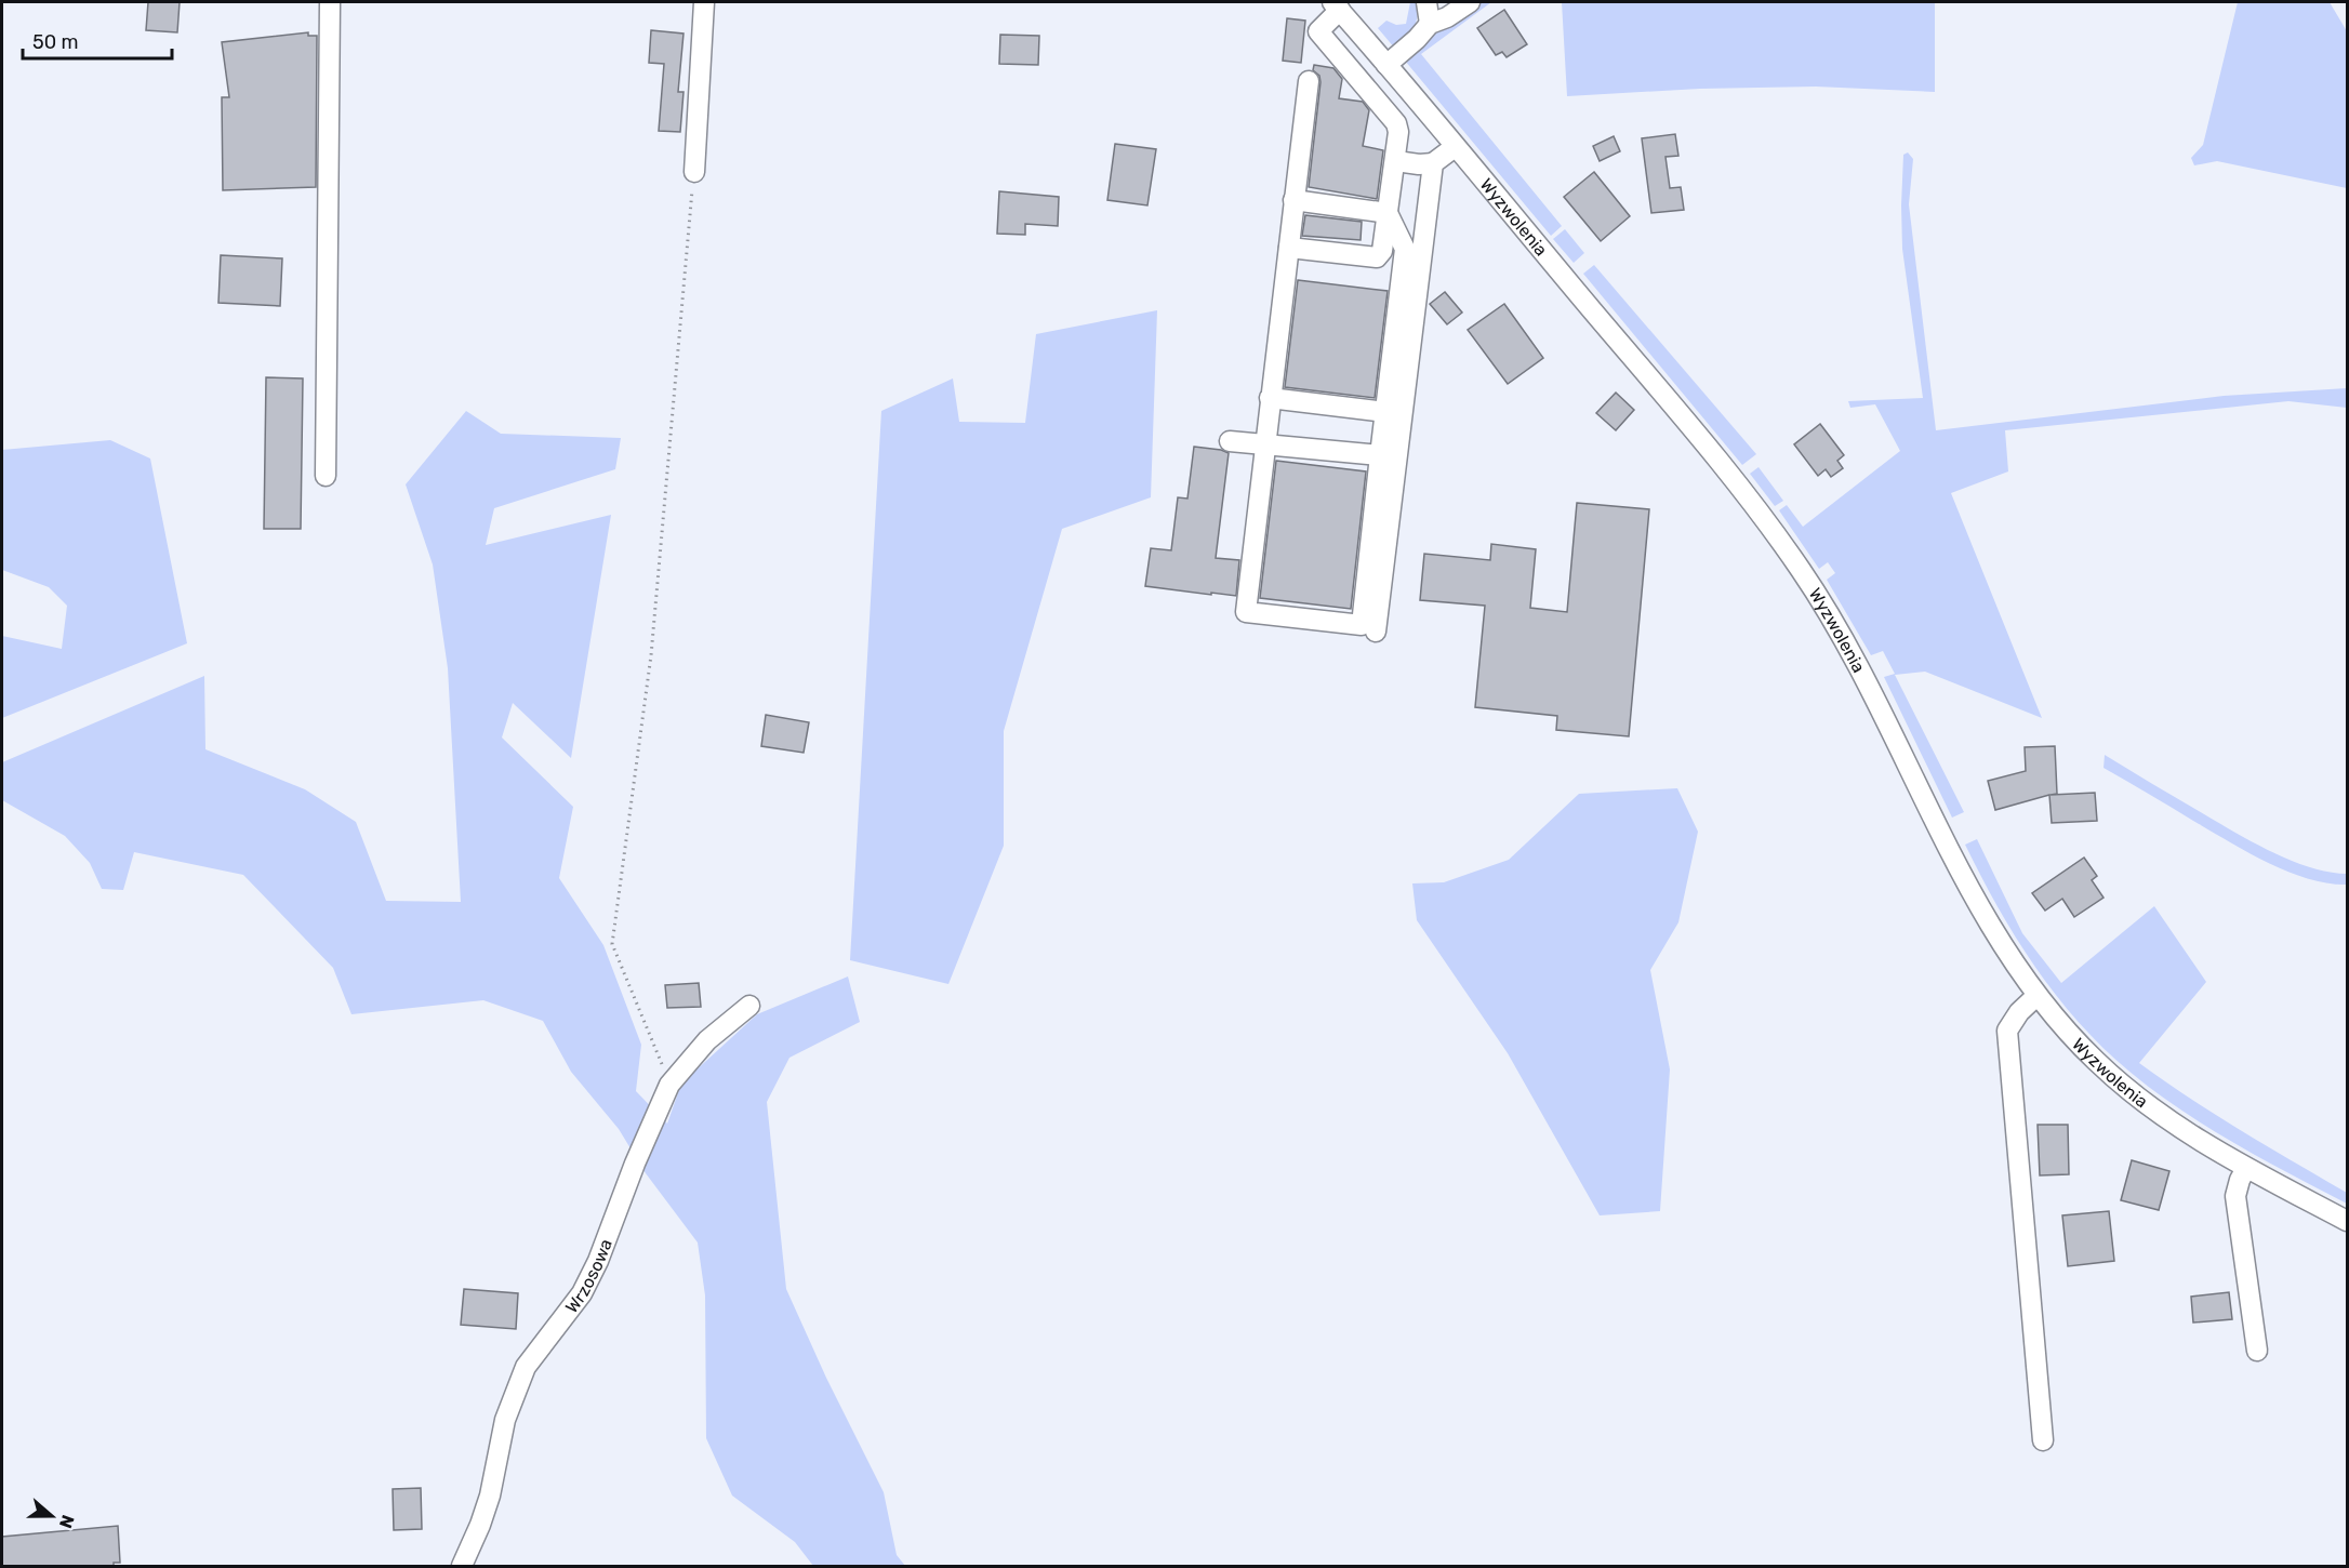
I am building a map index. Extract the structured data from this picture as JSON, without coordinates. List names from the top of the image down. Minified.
{"streets":{"street":["Wyzwolenia","Wrzosowa"]},"scale_bar":"50 m","north":"right"}
